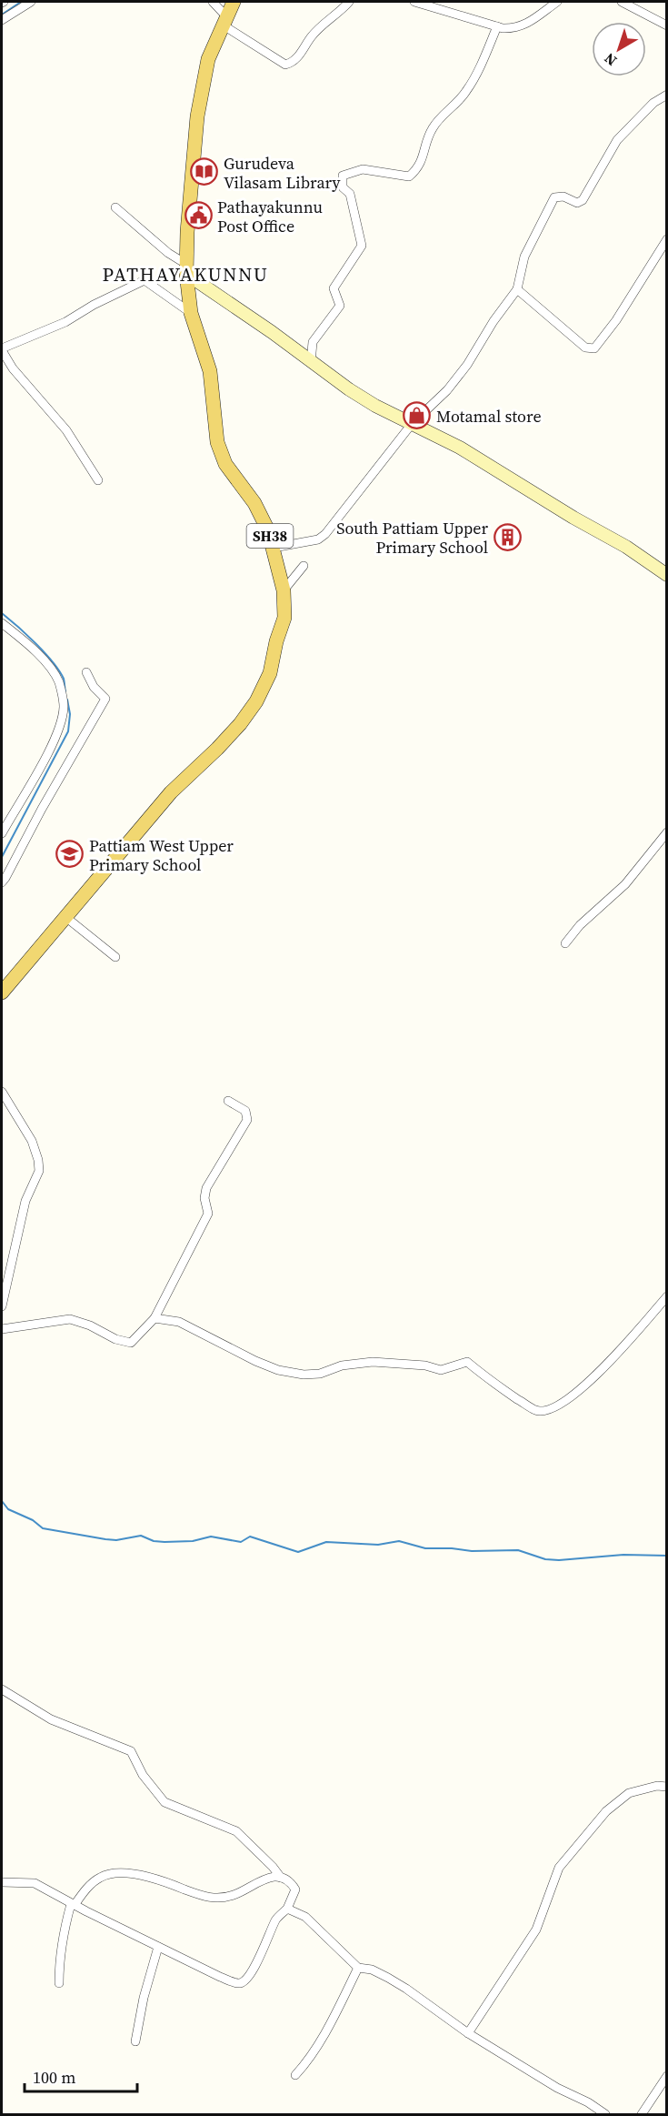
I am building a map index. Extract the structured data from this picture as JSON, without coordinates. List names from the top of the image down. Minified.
{"streets":{"main road":["SH38"]},"districts":["PATHAYAKUNNU"],"places":{"library":["Gurudeva Vilasam Library"],"public building":["Pathayakunnu Post Office"],"shop":["Motamal store"],"building":["South Pattiam Upper Primary School"],"school or university":["Pattiam West Upper Primary School"]},"scale_bar":"100 m","north":"bottom left"}
